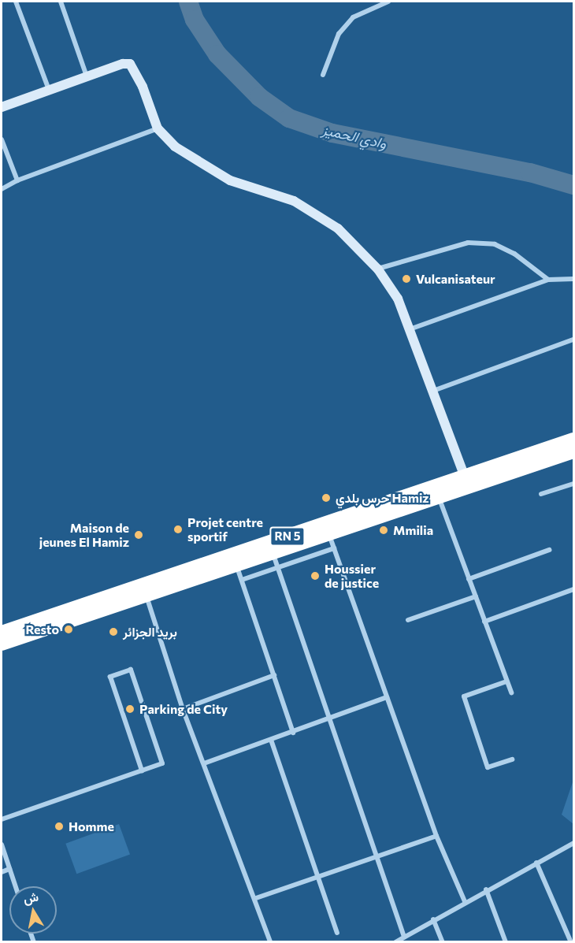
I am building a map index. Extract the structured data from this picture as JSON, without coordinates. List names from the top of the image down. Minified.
{"streets":{"highway":["RN 5"]},"water":["وادي الحميز"],"places":["Vulcanisateur","حرس بلدي Hamiz","Projet centre sportif","Mmilia","Maison de jeunes El Hamiz","Houssier de justice","Resto","بريد الجزائر","Parking de City","Homme"],"north":"top"}
